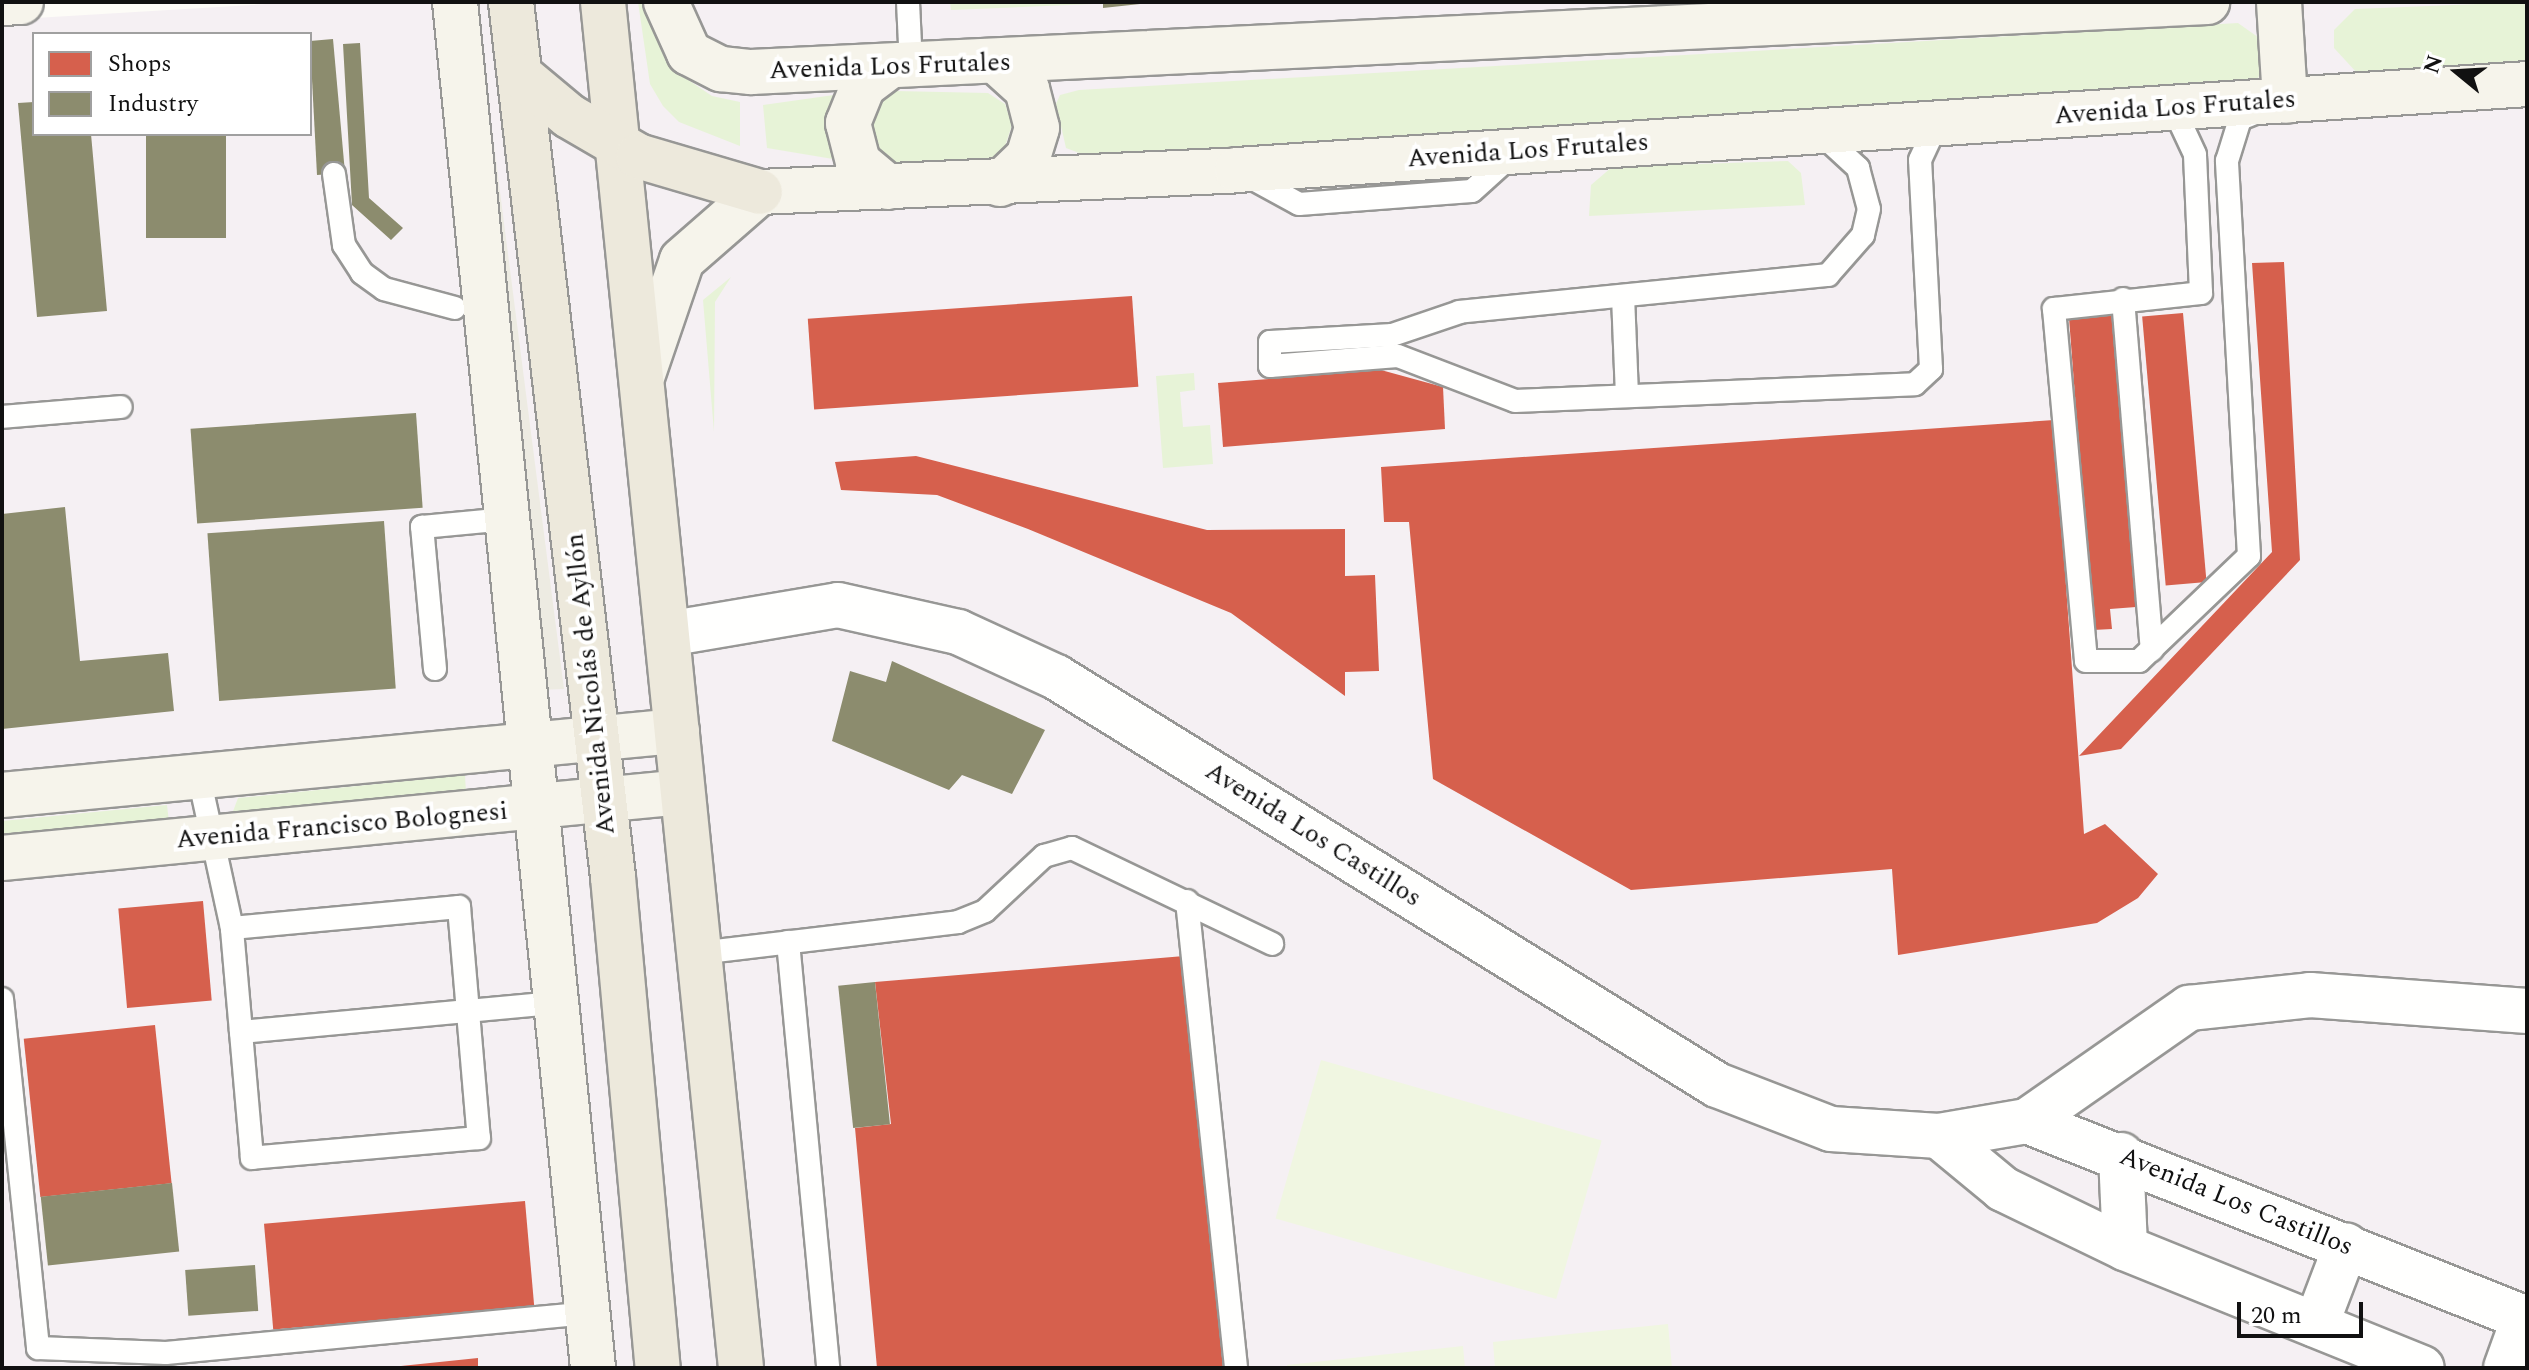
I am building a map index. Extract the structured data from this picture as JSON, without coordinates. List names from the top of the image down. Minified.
{"streets":{"main road":["Avenida Los Frutales","Avenida Nicolás de Ayllón","Avenida Francisco Bolognesi"],"street":["Avenida Los Castillos"]},"crossings":[["Avenida Nicolás de Ayllón","Avenida Francisco Bolognesi"]],"legend":["Shops","Industry"],"scale_bar":"20 m","north":"left"}
